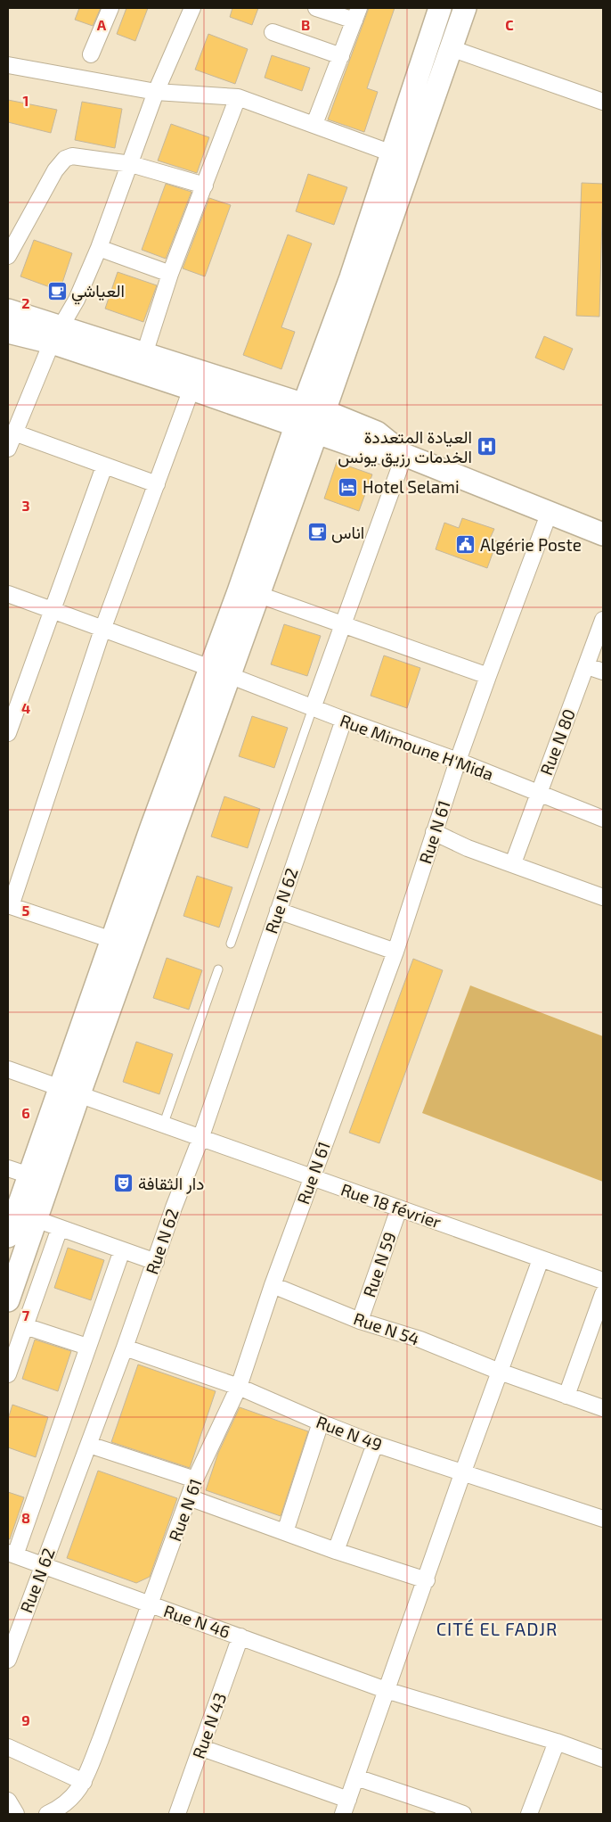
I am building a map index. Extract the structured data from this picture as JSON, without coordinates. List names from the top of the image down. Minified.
{"streets":{"street":["Rue N 80","Rue Mimoune H'Mida","Rue N 61","Rue N 62","Rue 18 février","Rue N 59","Rue N 54","Rue N 49","Rue N 46","Rue N 43"]},"crossings":[["Rue N 80","Rue Mimoune H'Mida"],["Rue Mimoune H'Mida","Rue N 61"],["Rue Mimoune H'Mida","Rue N 62"],["Rue N 61","Rue 18 février"],["Rue N 61","Rue N 54"],["Rue N 61","Rue N 49"],["Rue N 61","Rue N 46"],["Rue N 62","Rue 18 février"],["Rue N 62","Rue N 49"],["Rue N 62","Rue N 46"],["Rue 18 février","Rue N 59"],["Rue N 59","Rue N 54"],["Rue N 46","Rue N 43"]],"districts":["CITÉ EL FADJR"],"places":{"cafe":["العياشي","اناس"],"hospital":["العيادة المتعددة الخدمات رزيق يونس"],"hotel":["Hotel Selami"],"public building":["Algérie Poste"],"theatre":["دار الثقافة"]},"grid":{"columns":["A","B","C"],"rows":["1","2","3","4","5","6","7","8","9"]}}
